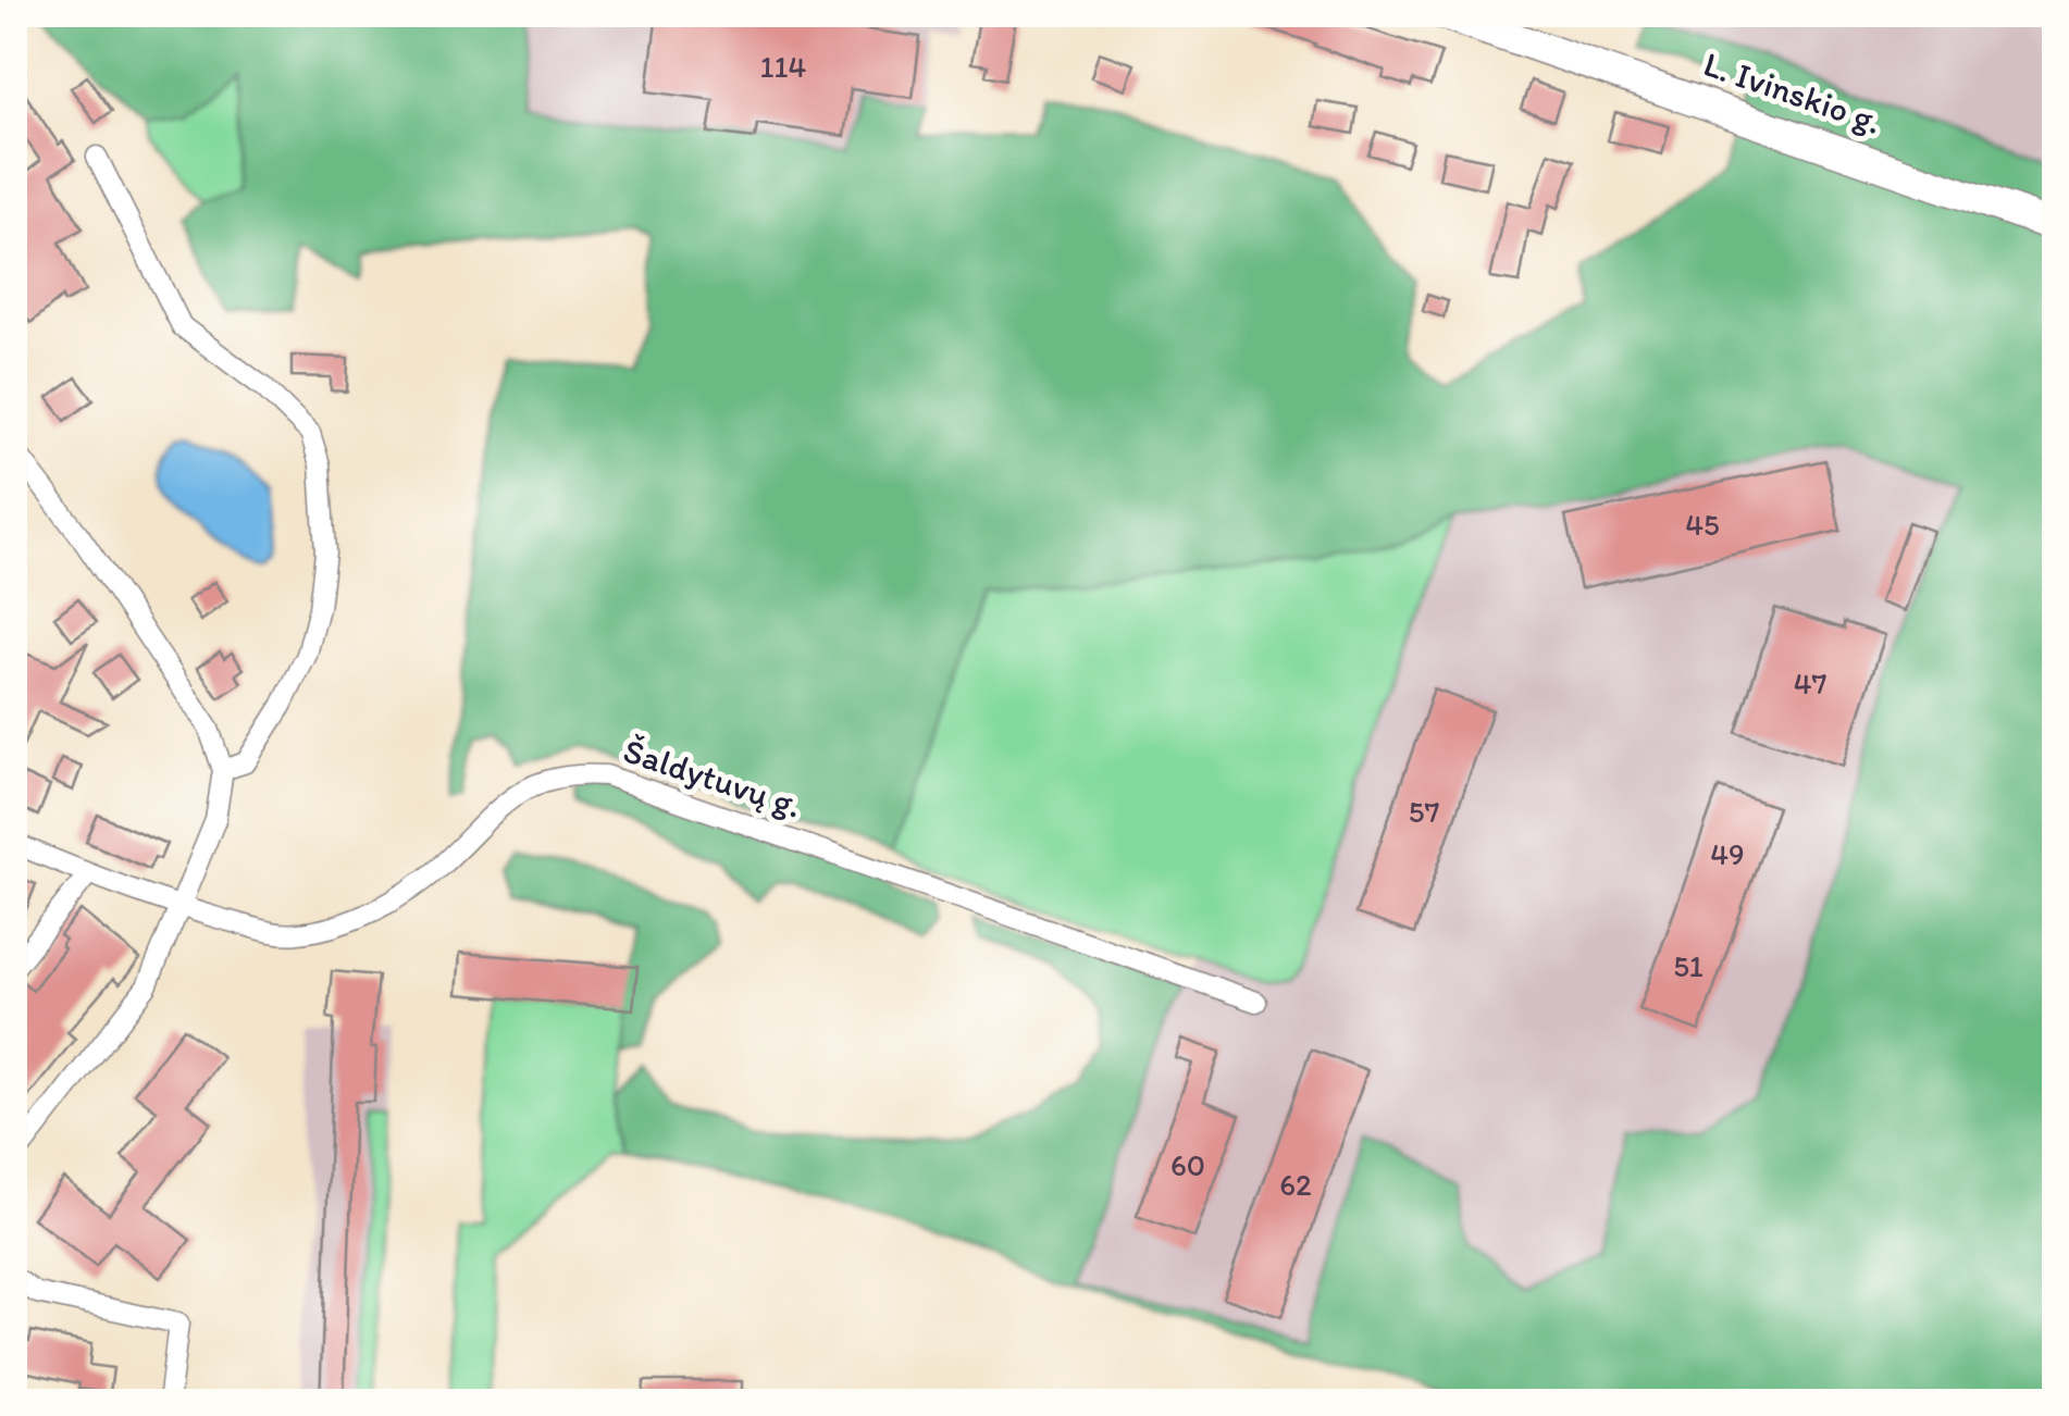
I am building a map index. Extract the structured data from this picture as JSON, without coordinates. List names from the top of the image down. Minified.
{"streets":{"street":["L. Ivinskio g.","Šaldytuvų g."]},"house_numbers":["114","45","47","57","49","51","60","62"]}
